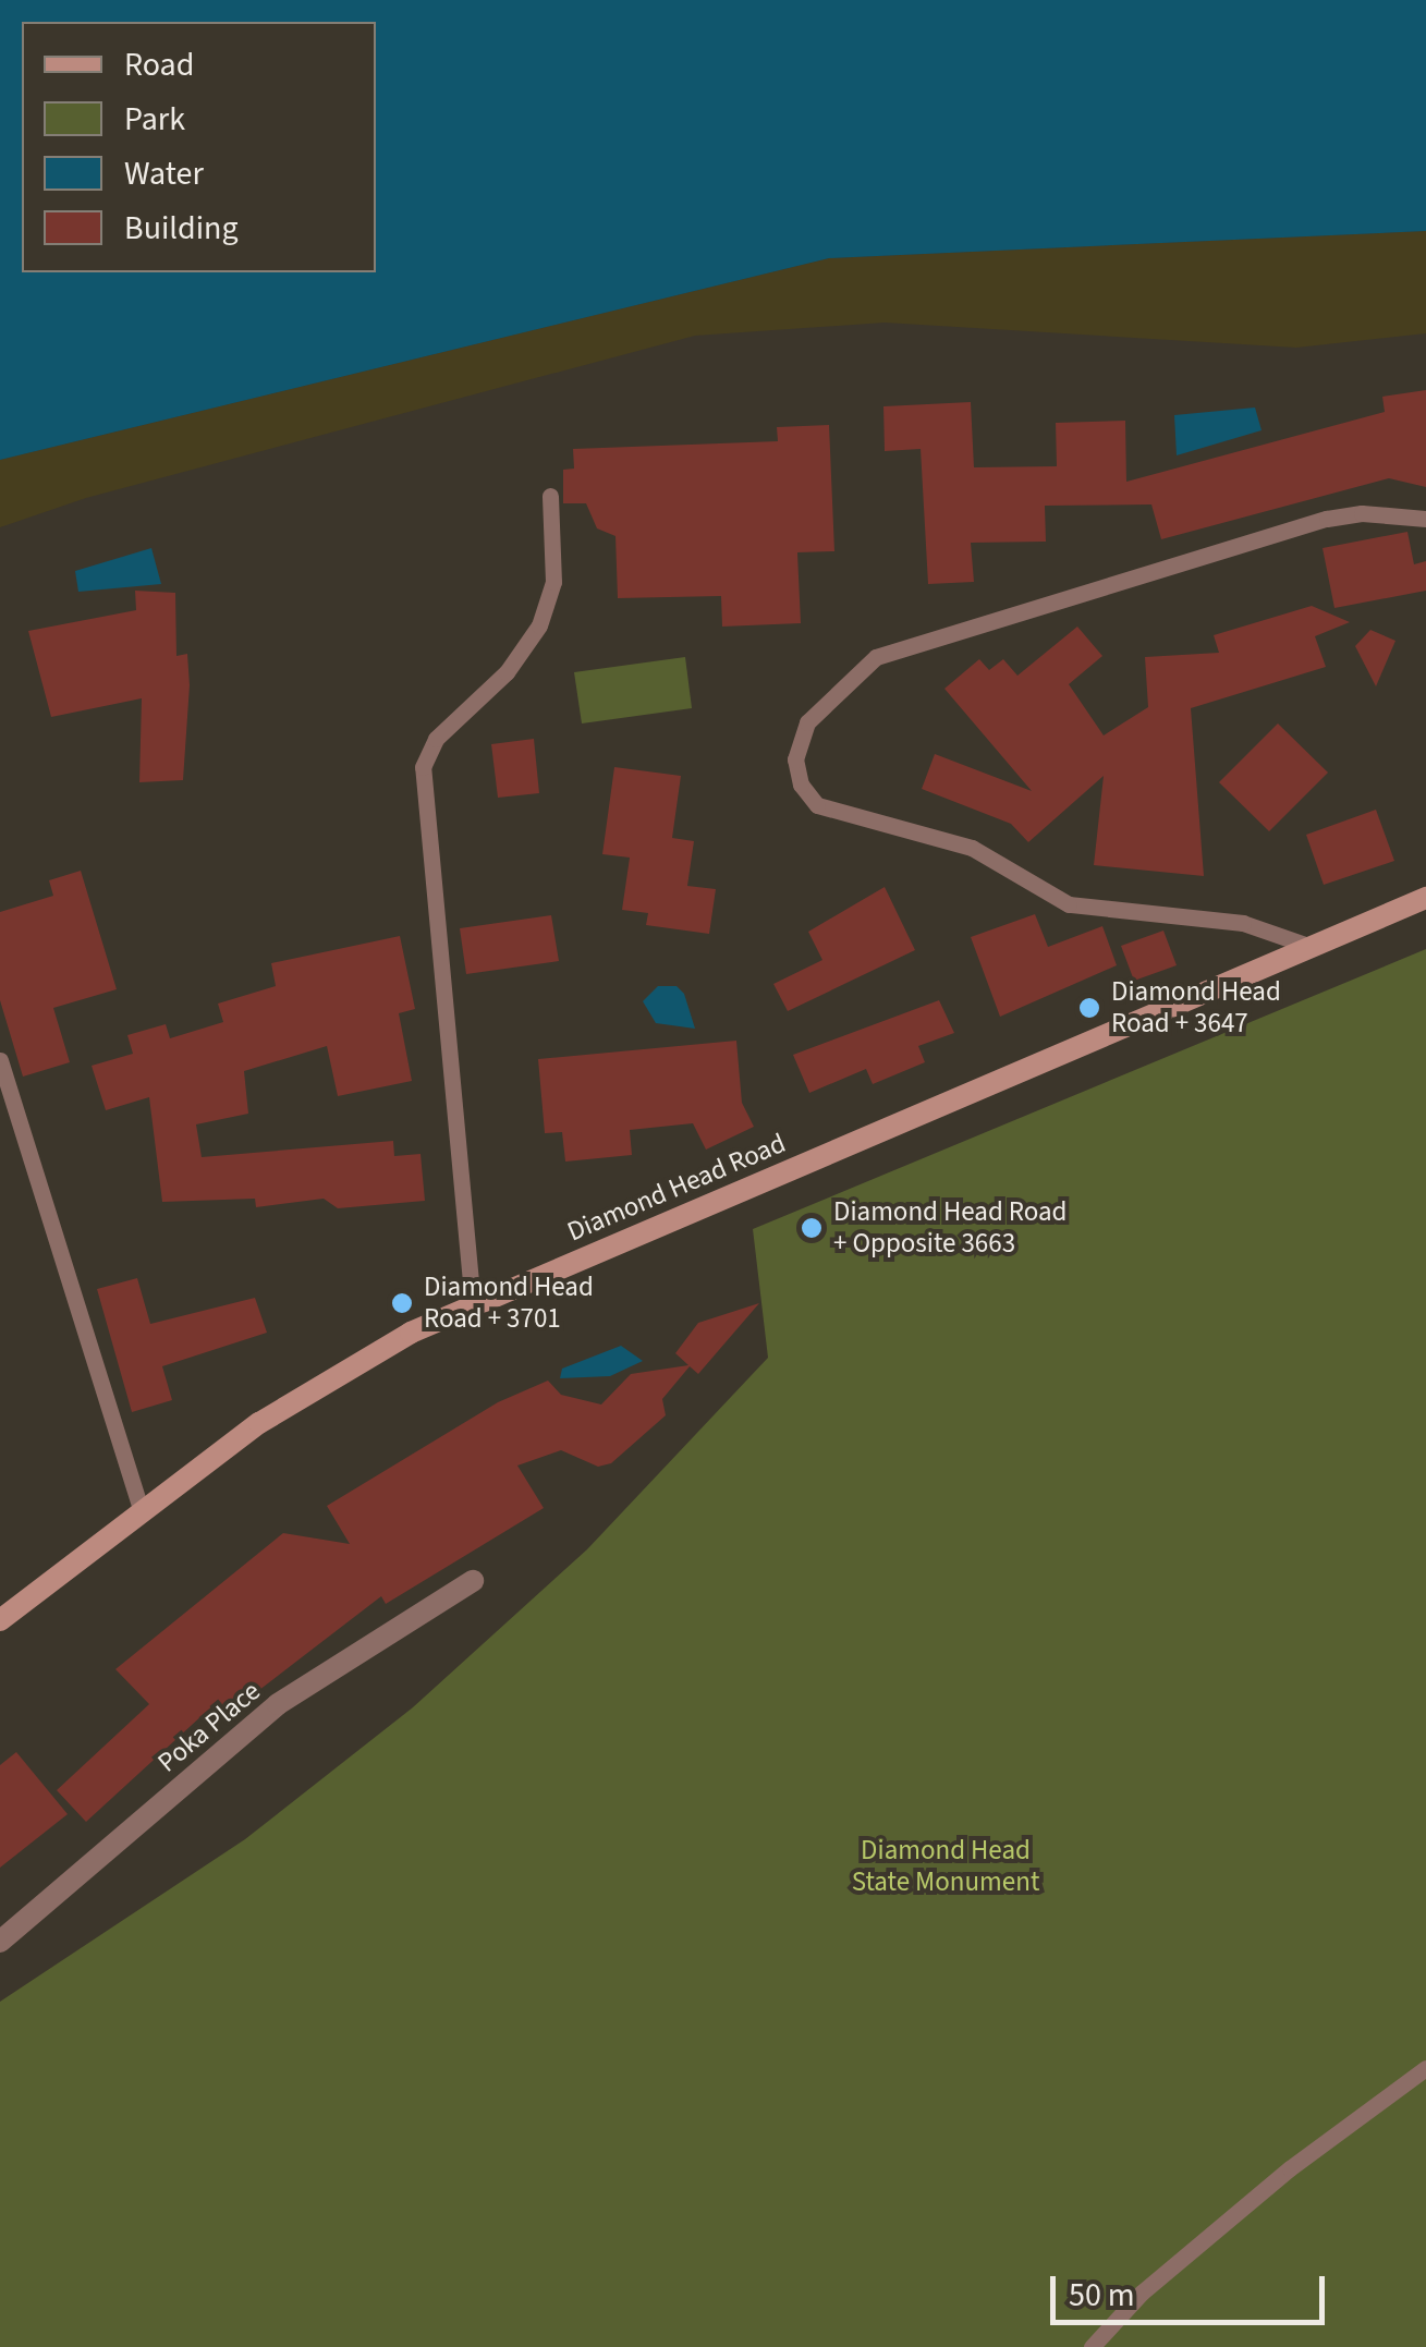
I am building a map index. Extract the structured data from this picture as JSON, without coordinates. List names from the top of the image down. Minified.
{"streets":{"street":["Diamond Head Road","Poka Place"]},"parks":["Diamond Head State Monument"],"places":["Diamond Head Road + 3647","Diamond Head Road + Opposite 3663","Diamond Head Road + 3701"],"legend":["Road","Park","Water","Building"],"scale_bar":"50 m"}
